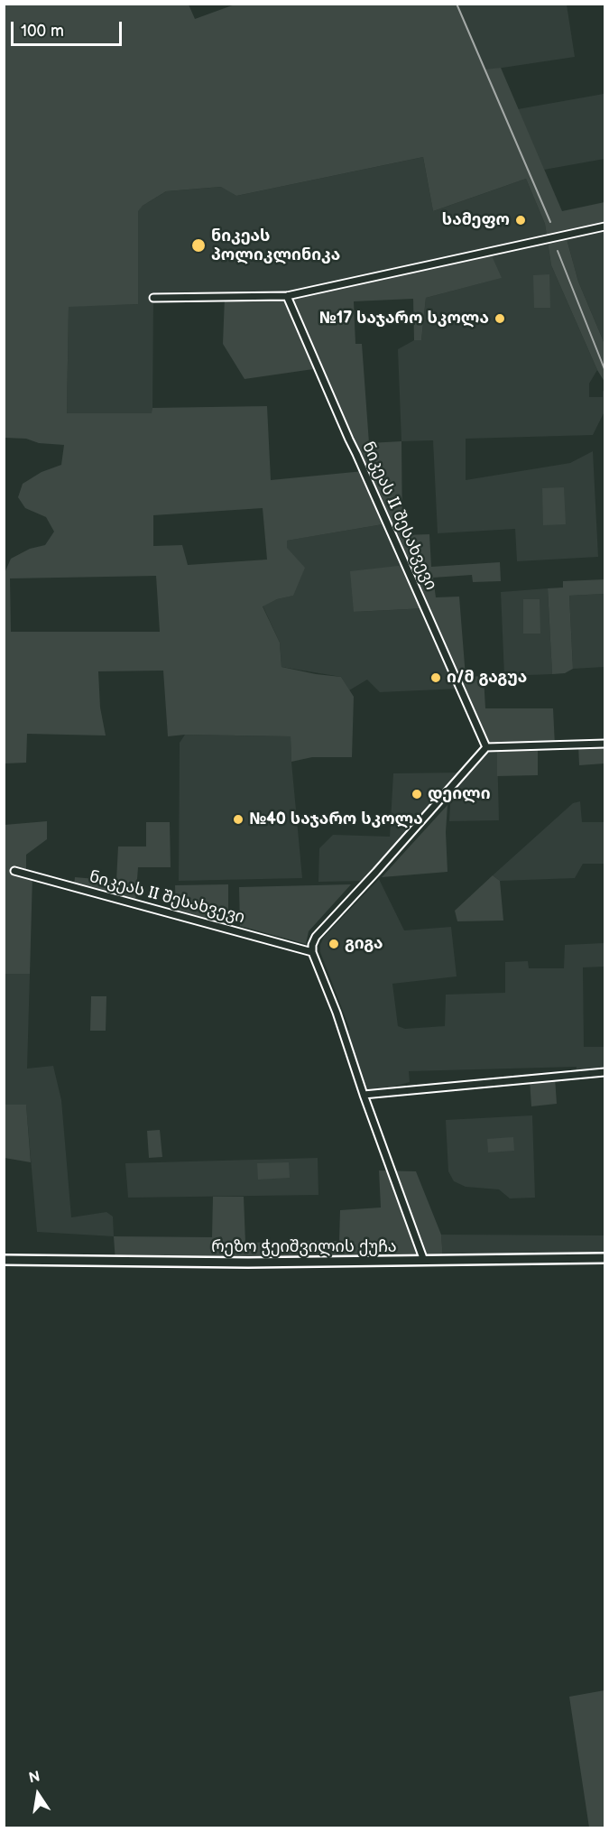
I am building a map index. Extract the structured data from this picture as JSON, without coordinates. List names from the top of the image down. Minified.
{"streets":{"main road":["რეზო ჭეიშვილის ქუჩა"],"street":["ნიკეას II შესახვევი"]},"places":["სამეფო","ნიკეას პოლიკლინიკა","№17 საჯარო სკოლა","ი/მ გაგუა","დეილი","№40 საჯარო სკოლა","გიგა"],"scale_bar":"100 m","north":"top"}
